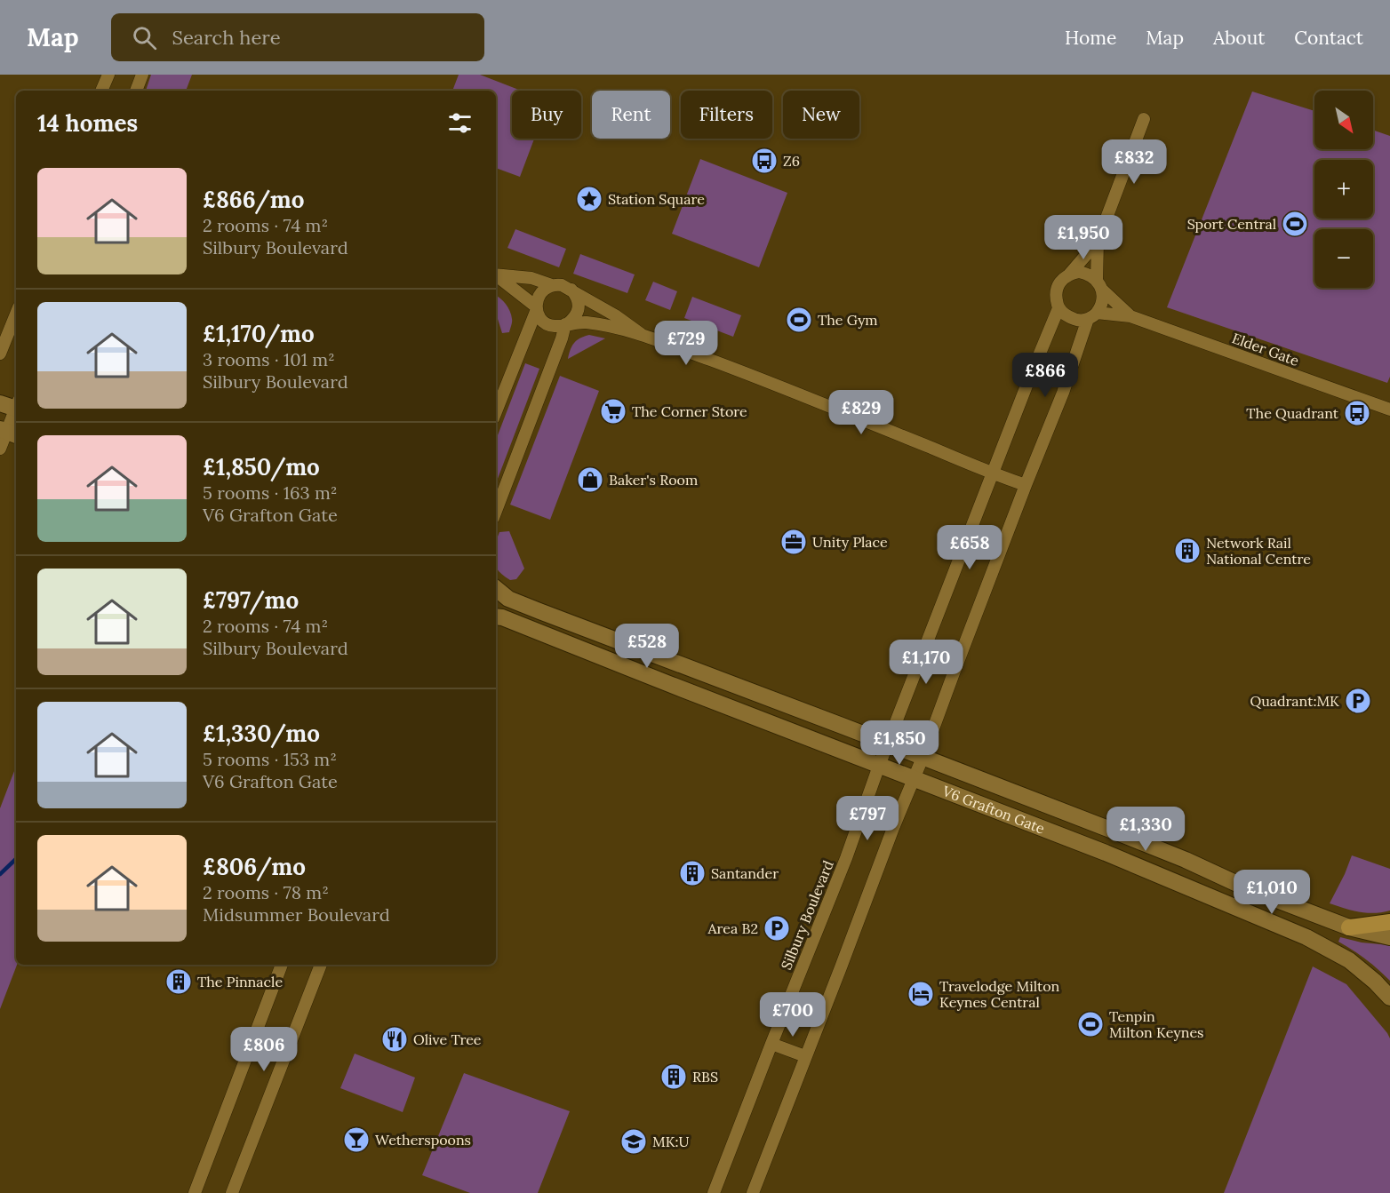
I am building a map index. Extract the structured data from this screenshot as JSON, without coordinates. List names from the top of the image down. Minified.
{"streets":{"street":["Elder Gate","V6 Grafton Gate","Silbury Boulevard"]},"crossings":[["V6 Grafton Gate","Silbury Boulevard"]],"places":{"bus stop":["Z6","The Quadrant"],"place":["Station Square"],"sports":["Sport Central","The Gym","Tenpin Milton Keynes"],"supermarket":["The Corner Store"],"shop":["Baker's Room"],"office":["Unity Place"],"building":["Network Rail National Centre","Santander","The Pinnacle","RBS"],"parking":["Quadrant:MK","Area B2"],"hotel":["Travelodge Milton Keynes Central"],"restaurant":["Olive Tree"],"bar":["Wetherspoons"],"school or university":["MK:U"]},"north":"bottom right","page":{"header":"Map","search":"Search here","nav":["Home","Map","About","Contact"],"map_buttons":["+","−"],"chip":["Buy","Rent","Filters","New"],"heading":"14 homes","price":["£832","£1,950","£729","£866","£829","£658","£528","£1,170","£1,850","£797","£1,330","£1,010","£700","£806"],"list":[{"name":"£866/mo","note":"2 rooms · 74 m² · Silbury Boulevard"},{"name":"£1,170/mo","note":"3 rooms · 101 m² · Silbury Boulevard"},{"name":"£1,850/mo","note":"5 rooms · 163 m² · V6 Grafton Gate"},{"name":"£797/mo","note":"2 rooms · 74 m² · Silbury Boulevard"},{"name":"£1,330/mo","note":"5 rooms · 153 m² · V6 Grafton Gate"},{"name":"£806/mo","note":"2 rooms · 78 m² · Midsummer Boulevard"}]}}
